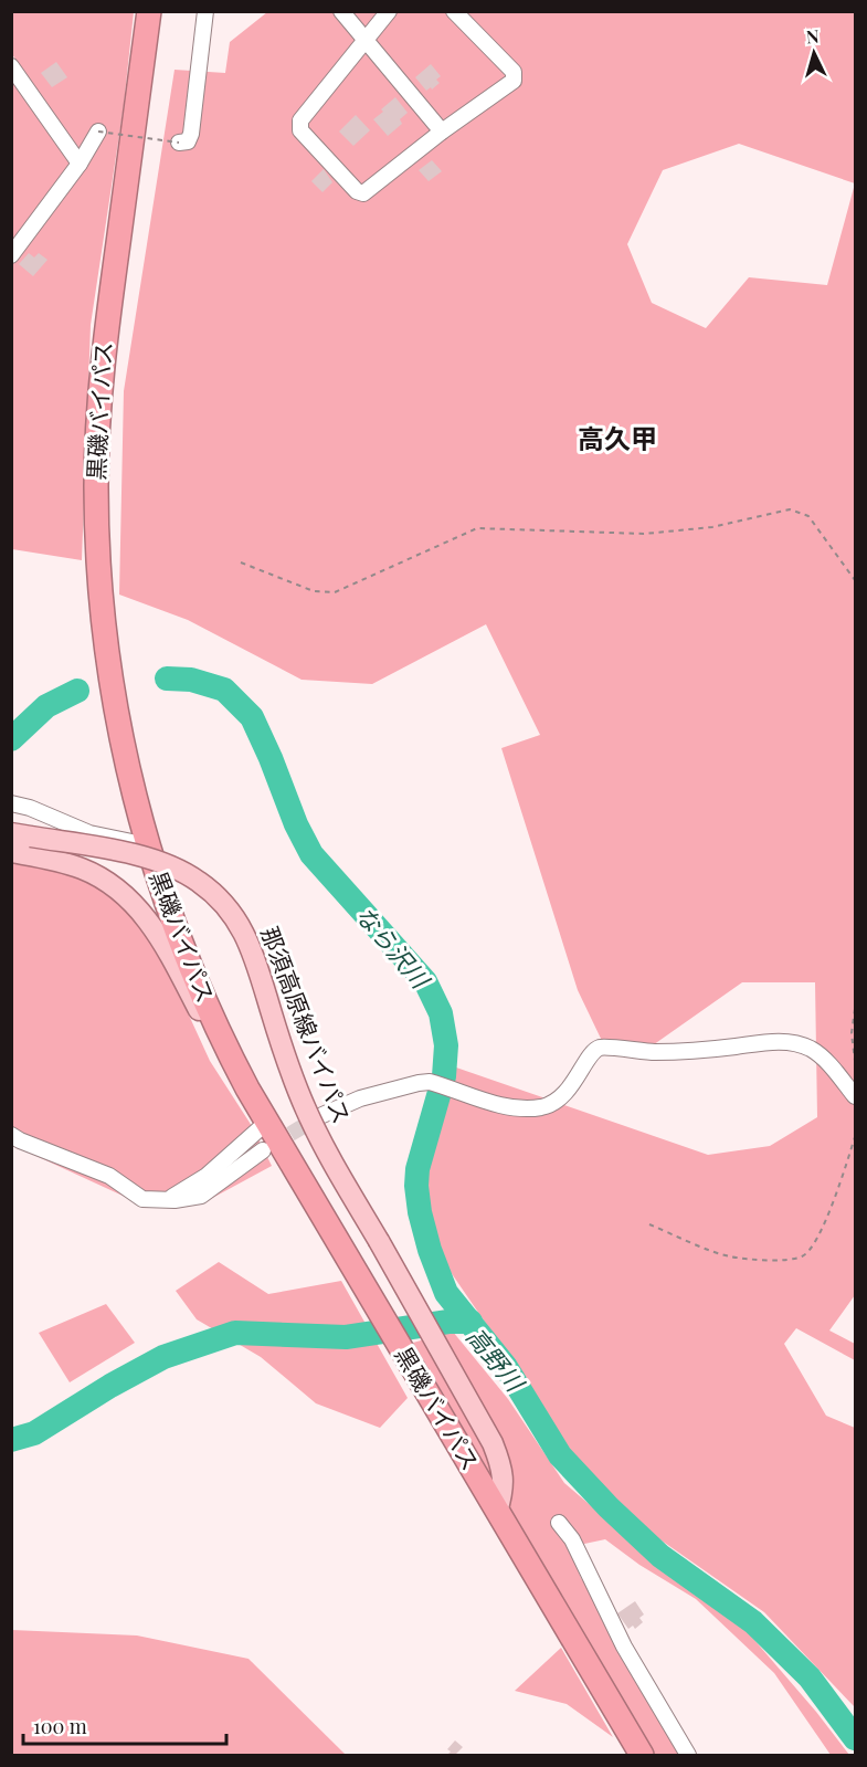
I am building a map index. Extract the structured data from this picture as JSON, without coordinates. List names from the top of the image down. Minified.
{"streets":{"highway":["黒磯バイパス"],"main road":["那須高原線バイパス"]},"crossings":[["黒磯バイパス","那須高原線バイパス"]],"districts":["高久甲"],"water":["なら沢川","高野川"],"scale_bar":"100 m","north":"top"}
